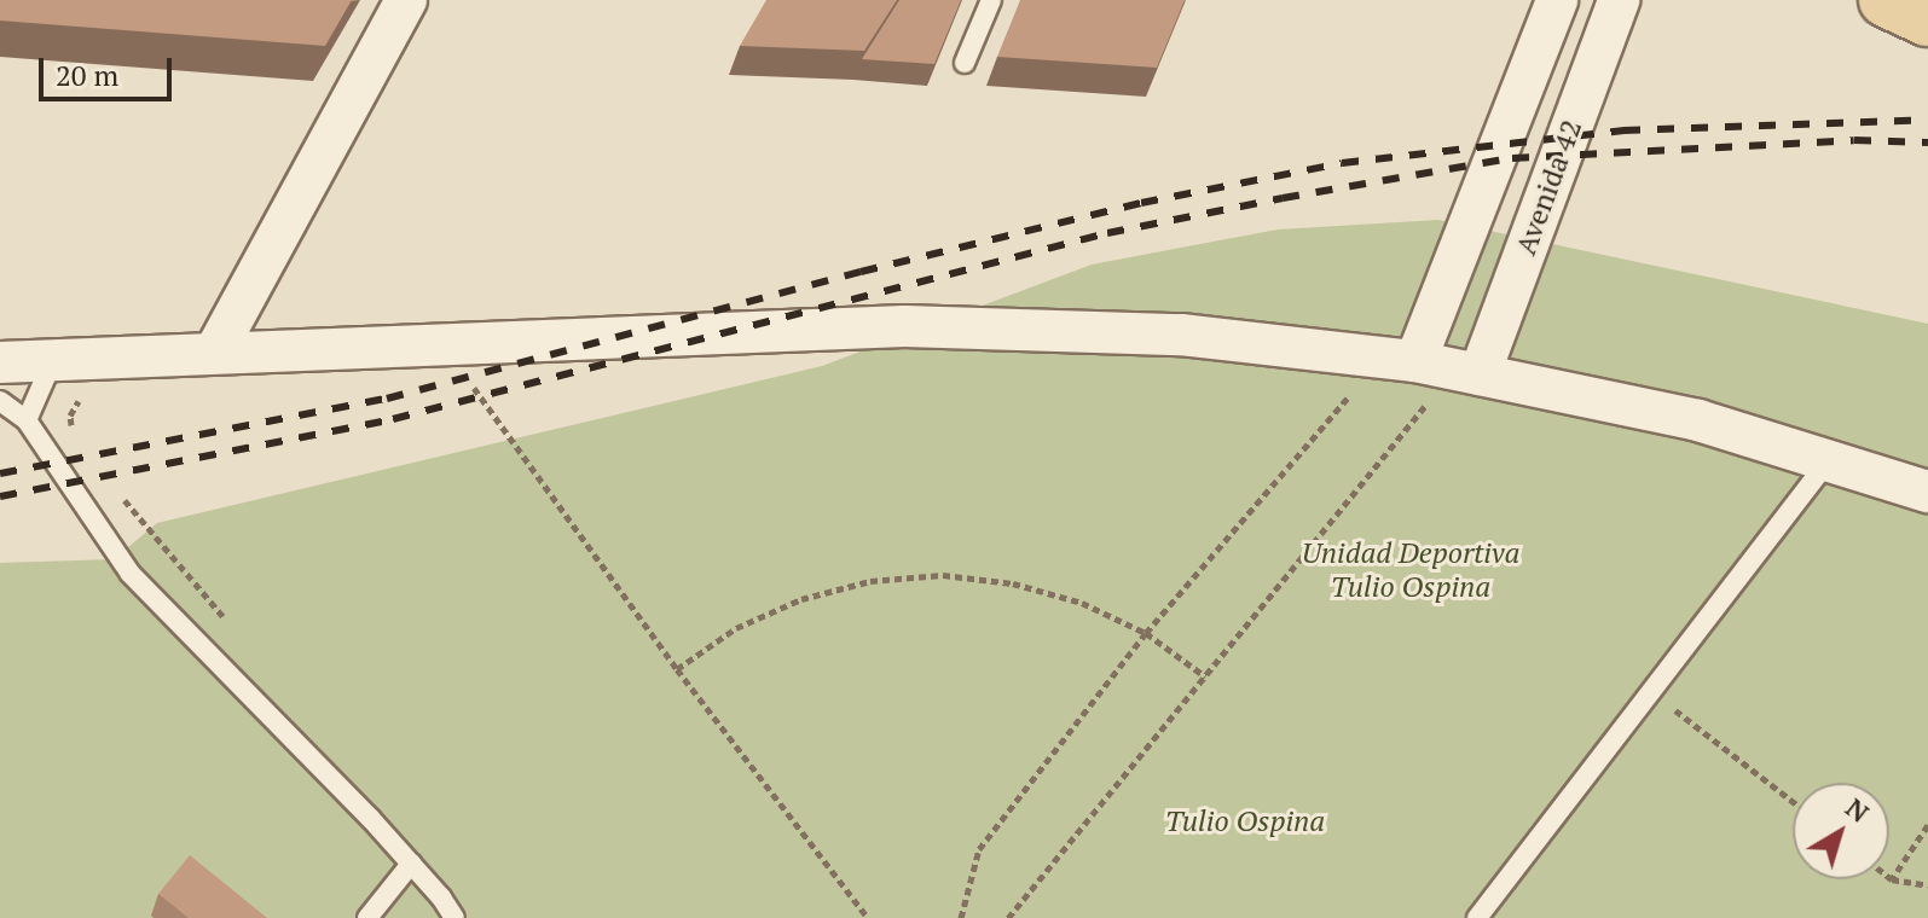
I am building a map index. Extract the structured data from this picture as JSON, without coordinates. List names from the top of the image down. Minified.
{"streets":{"street":["Avenida 42"]},"parks":["Unidad Deportiva Tulio Ospina","Tulio Ospina"],"scale_bar":"20 m","north":"top right"}
